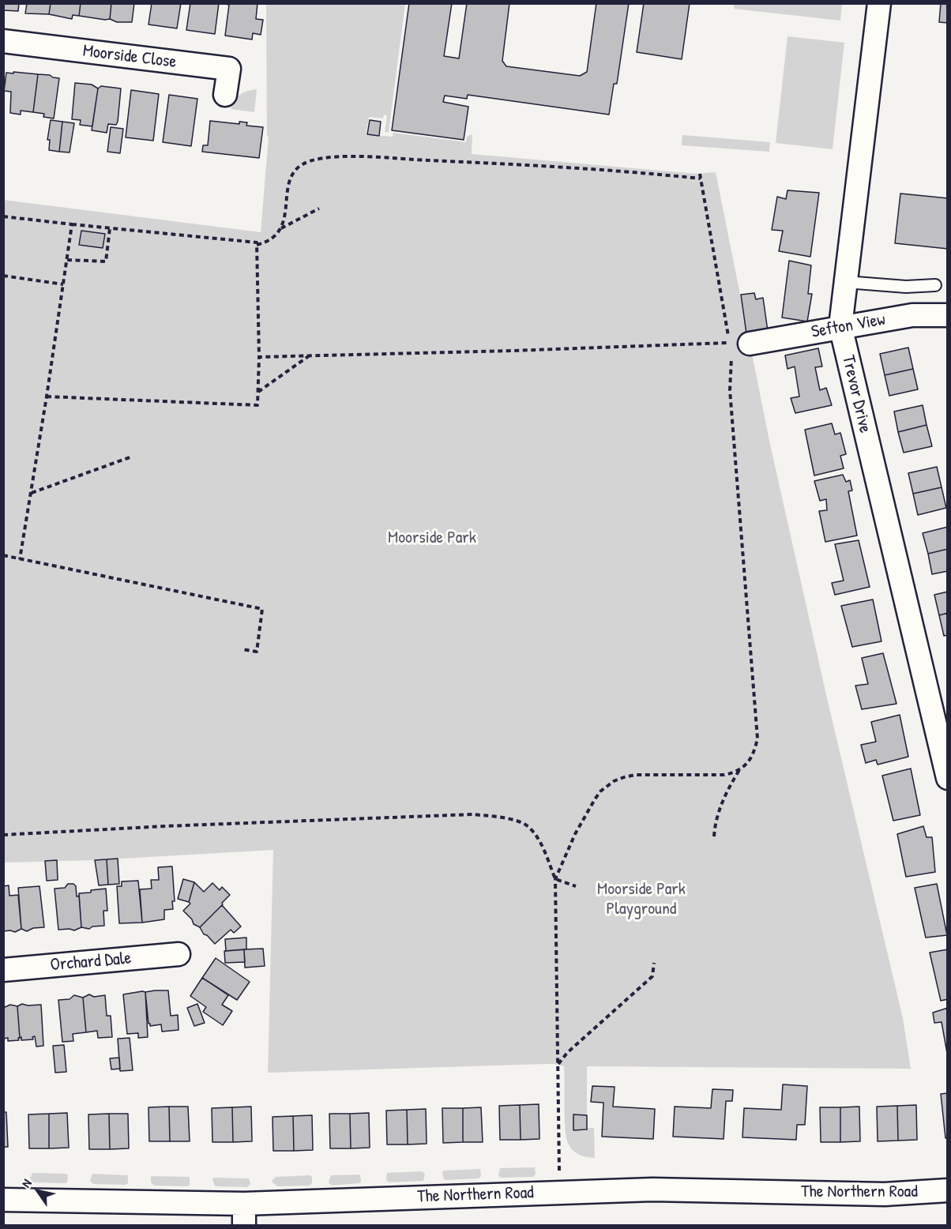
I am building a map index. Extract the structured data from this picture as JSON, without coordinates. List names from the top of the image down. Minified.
{"streets":{"street":["Moorside Close","Sefton View","Trevor Drive","Orchard Dale","The Northern Road"]},"crossings":[["Sefton View","Trevor Drive"]],"parks":["Moorside Park","Moorside Park Playground"],"north":"top left"}
